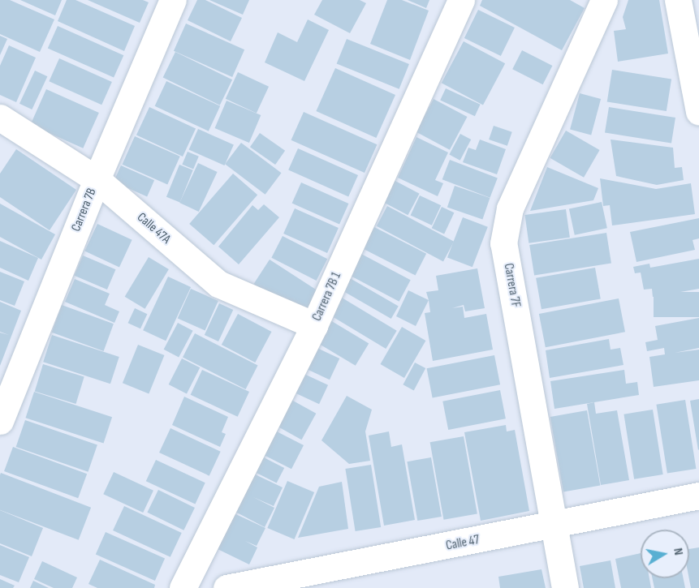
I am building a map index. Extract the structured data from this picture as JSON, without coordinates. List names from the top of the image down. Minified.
{"streets":{"street":["Carrera 7B","Calle 47A","Carrera 7F","Carrera 7B 1","Calle 47"]},"crossings":[["Carrera 7B","Calle 47A"],["Calle 47A","Carrera 7B 1"],["Carrera 7F","Calle 47"]],"north":"right"}
